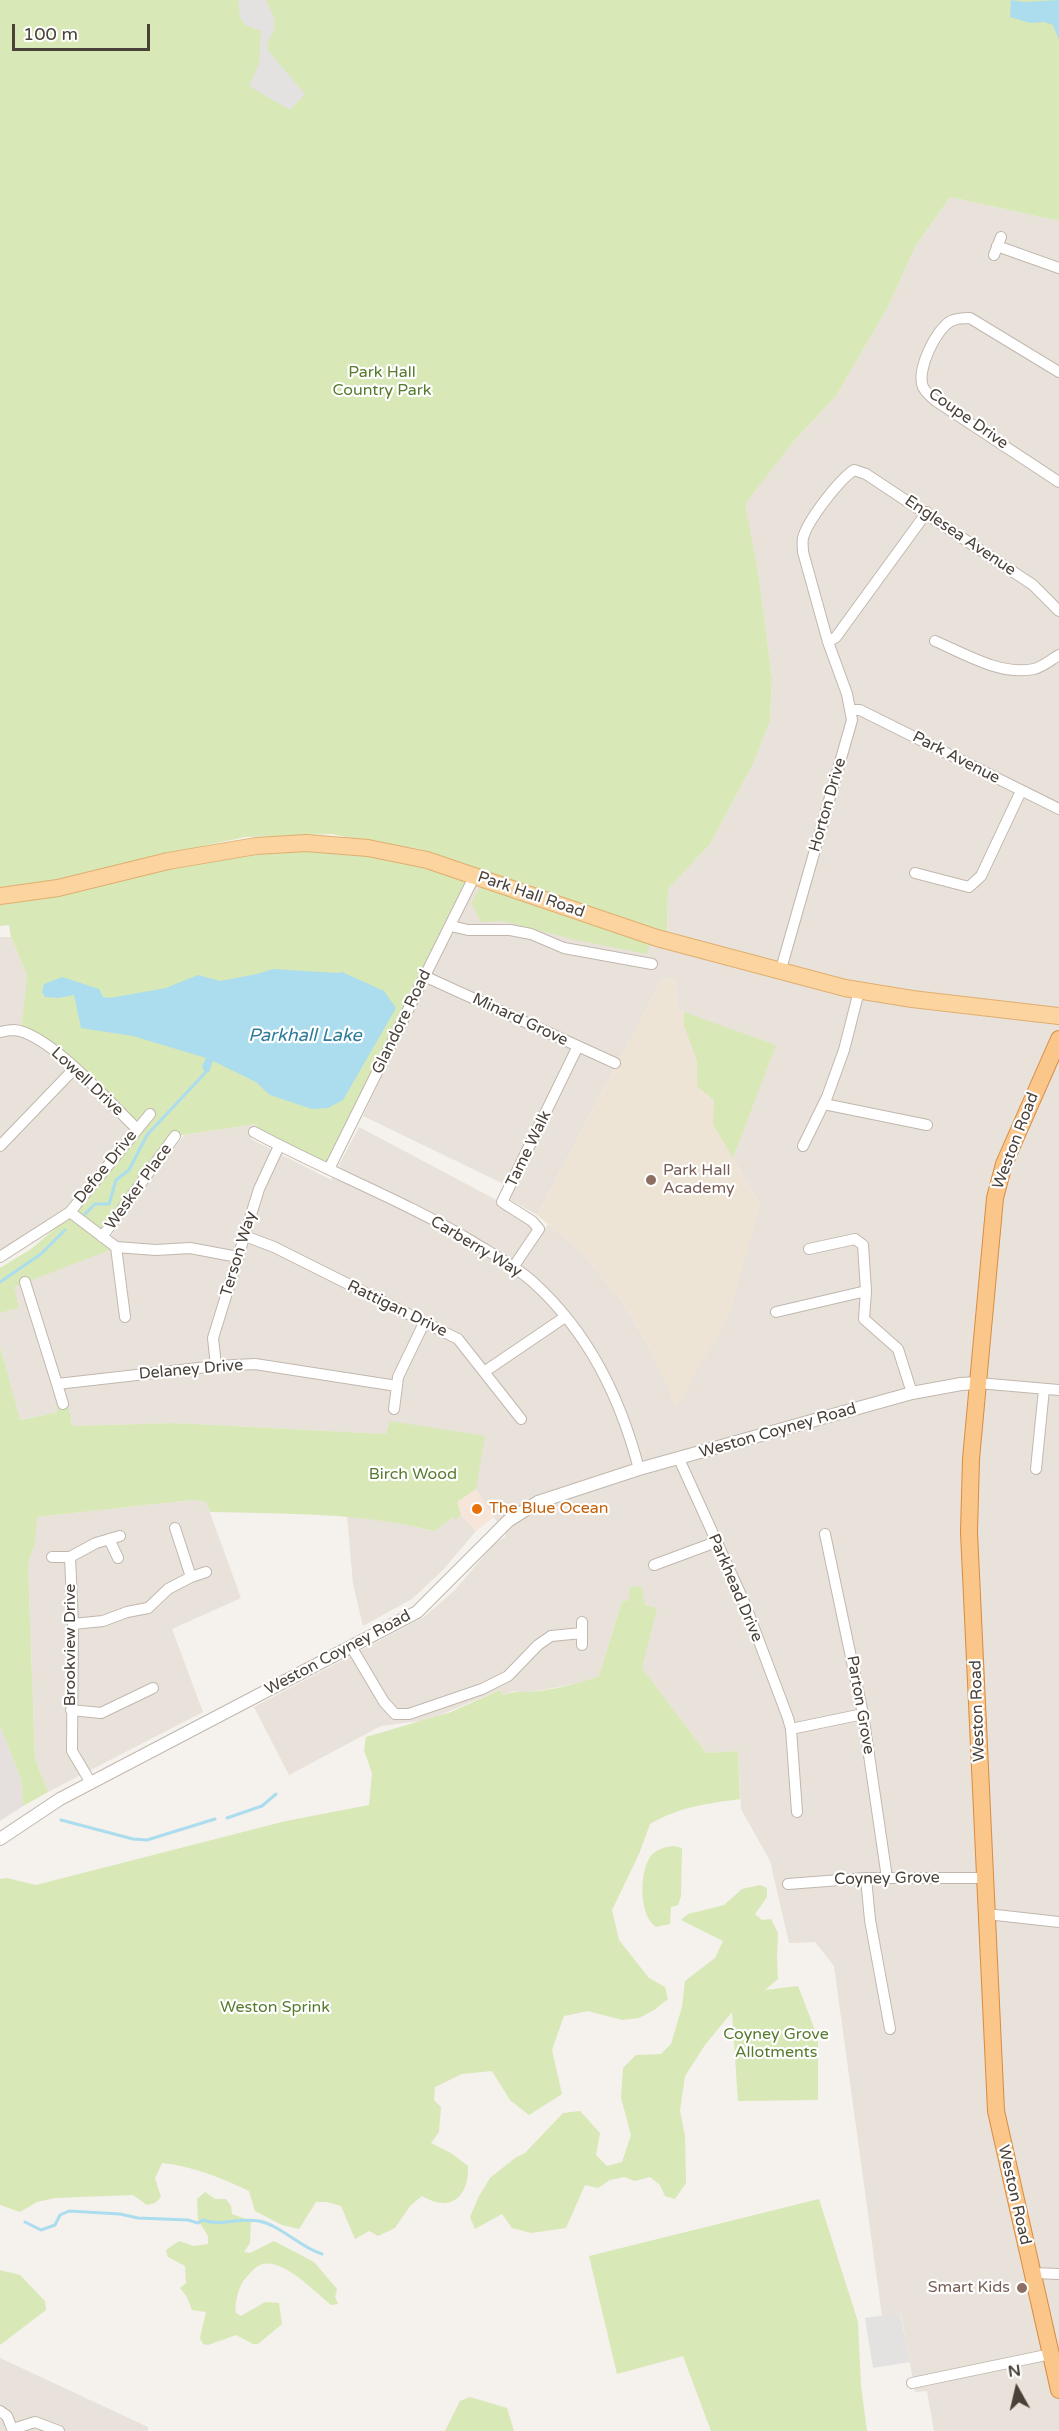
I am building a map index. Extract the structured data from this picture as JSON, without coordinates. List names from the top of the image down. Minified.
{"streets":{"highway":["Weston Road"],"main road":["Park Hall Road"],"street":["Coupe Drive","Englesea Avenue","Park Avenue","Horton Drive","Minard Grove","Glandore Road","Lowell Drive","Tame Walk","Defoe Drive","Wesker Place","Carberry Way","Terson Way","Rattigan Drive","Delaney Drive","Weston Coyney Road","Parkhead Drive","Brookview Drive","Parton Grove","Coyney Grove"]},"crossings":[["Park Avenue","Horton Drive"],["Horton Drive","Park Hall Road"],["Park Hall Road","Glandore Road"],["Minard Grove","Glandore Road"],["Minard Grove","Tame Walk"],["Glandore Road","Carberry Way"],["Lowell Drive","Defoe Drive"],["Weston Road","Weston Coyney Road"],["Weston Road","Coyney Grove"],["Tame Walk","Carberry Way"],["Carberry Way","Terson Way"],["Carberry Way","Weston Coyney Road"],["Terson Way","Rattigan Drive"],["Terson Way","Delaney Drive"],["Weston Coyney Road","Parkhead Drive"],["Weston Coyney Road","Brookview Drive"],["Parton Grove","Coyney Grove"]],"water":["Parkhall Lake"],"parks":["Park Hall Country Park","Birch Wood","Weston Sprink","Coyney Grove Allotments"],"places":["Park Hall Academy","The Blue Ocean","Smart Kids"],"scale_bar":"100 m","north":"top"}
